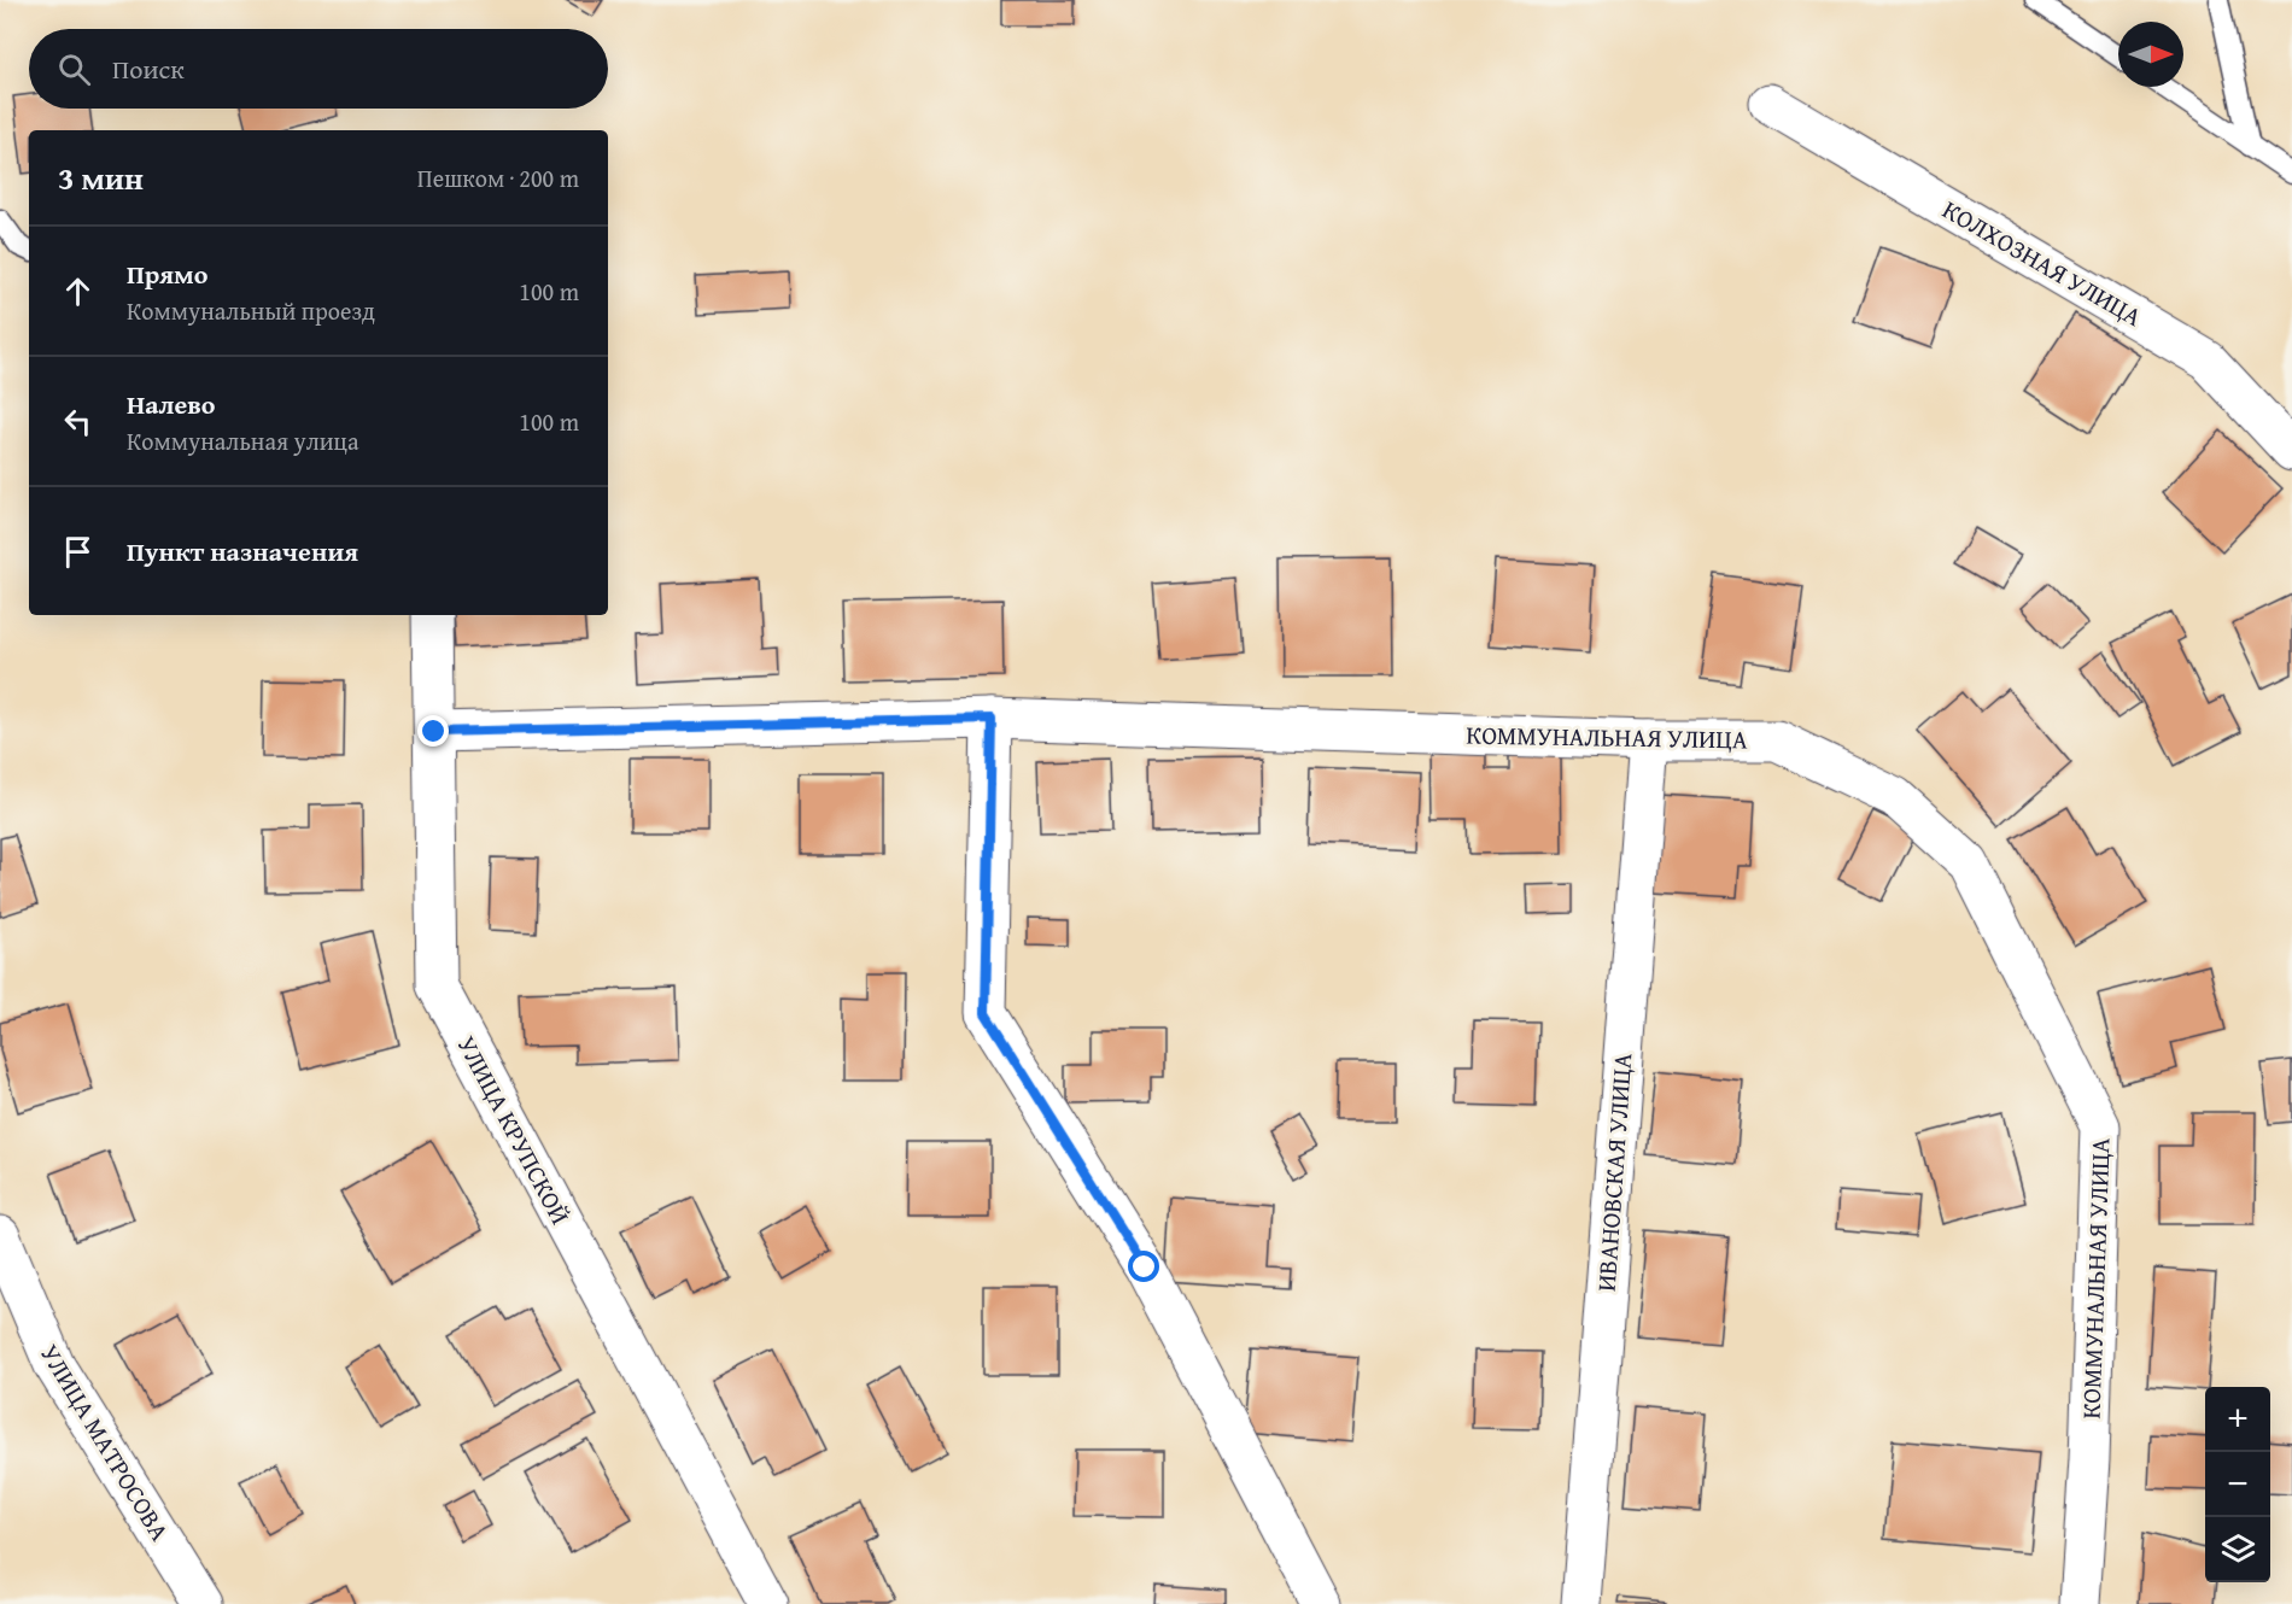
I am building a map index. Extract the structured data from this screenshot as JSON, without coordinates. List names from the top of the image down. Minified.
{"streets":{"street":["КОЛХОЗНАЯ УЛИЦА","КОММУНАЛЬНАЯ УЛИЦА","УЛИЦА КРУПСКОЙ","ИВАНОВСКАЯ УЛИЦА","УЛИЦА МАТРОСОВА"]},"crossings":[["КОММУНАЛЬНАЯ УЛИЦА","УЛИЦА КРУПСКОЙ"],["КОММУНАЛЬНАЯ УЛИЦА","ИВАНОВСКАЯ УЛИЦА"]],"north":"right","page":{"search":"Поиск","heading":["3 мин","Пешком · 200 m"],"list":[["Прямо","Коммунальный проезд","100 m"],["Налево","Коммунальная улица","100 m"],"Пункт назначения"],"map_buttons":["+","−"]}}
